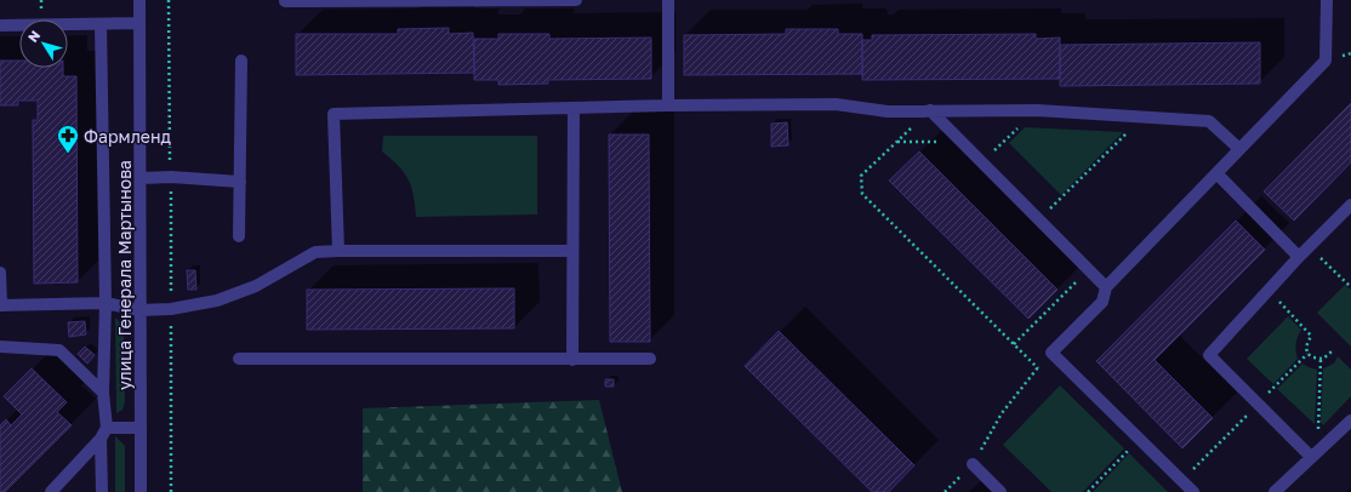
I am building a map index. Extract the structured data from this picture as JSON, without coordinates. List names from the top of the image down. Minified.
{"streets":{"street":["улица Генерала Мартынова"]},"places":{"pharmacy":["Фармленд"]},"north":"top left"}
